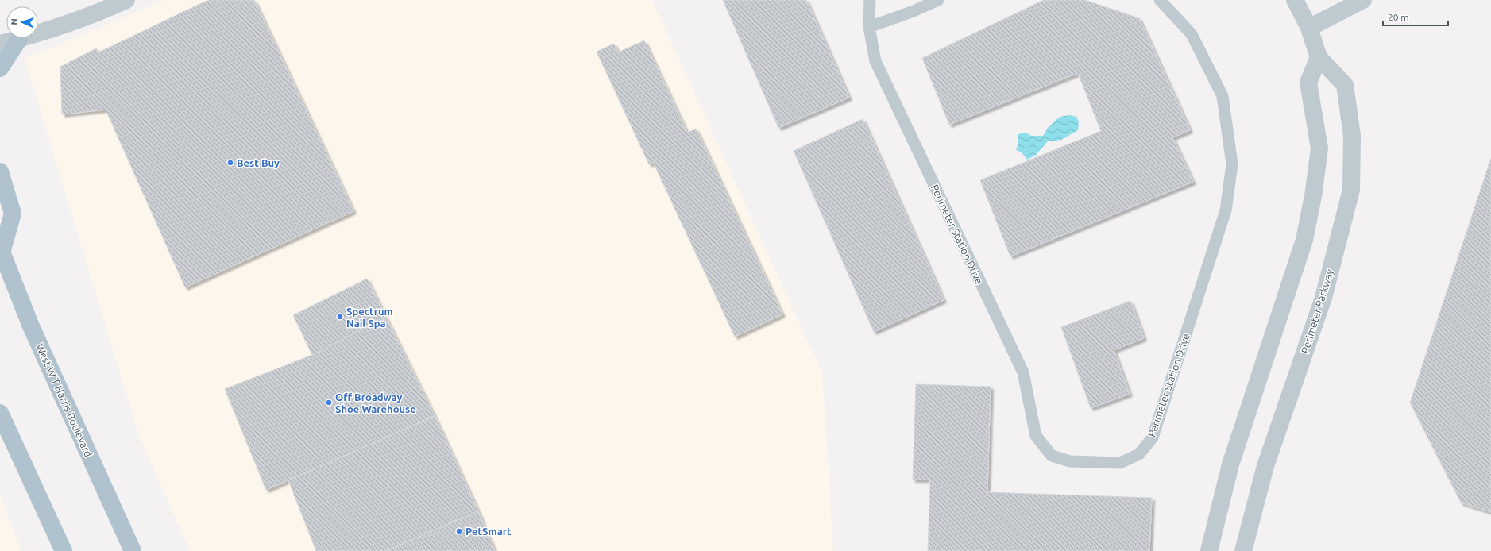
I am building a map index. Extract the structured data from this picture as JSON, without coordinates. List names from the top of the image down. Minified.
{"streets":{"main road":["West W T Harris Boulevard"],"street":["Perimeter Parkway"],"lane":["Perimeter Station Drive"]},"places":["Best Buy","Spectrum Nail Spa","Off Broadway Shoe Warehouse","PetSmart"],"scale_bar":"20 m","north":"left"}
